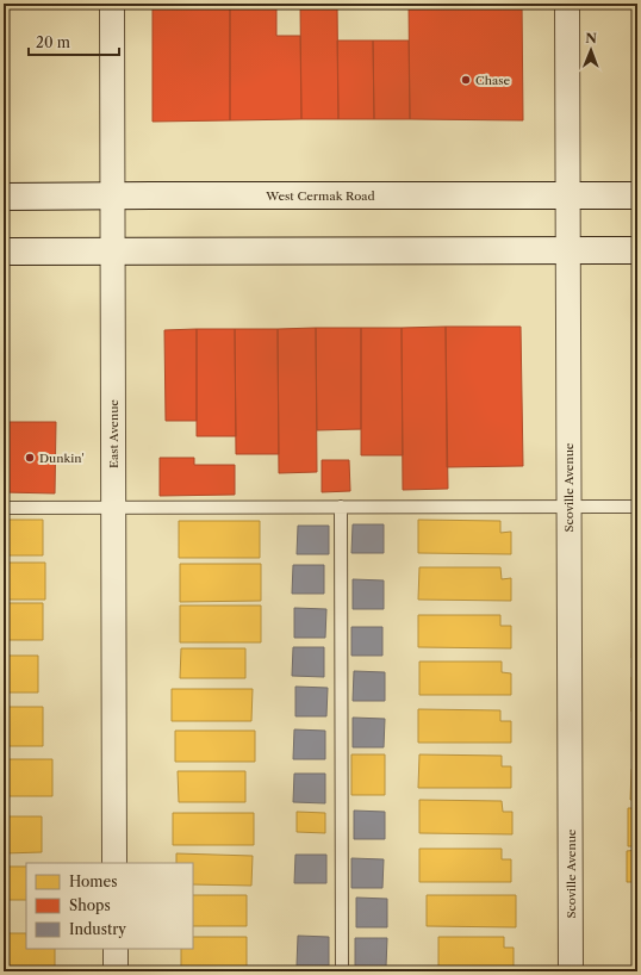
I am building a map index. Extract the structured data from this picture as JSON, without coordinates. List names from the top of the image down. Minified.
{"streets":{"main road":["West Cermak Road"],"street":["East Avenue","Scoville Avenue"]},"crossings":[["West Cermak Road","East Avenue"],["West Cermak Road","Scoville Avenue"]],"places":["Chase","Dunkin'"],"legend":["Homes","Shops","Industry"],"scale_bar":"20 m","north":"top"}
